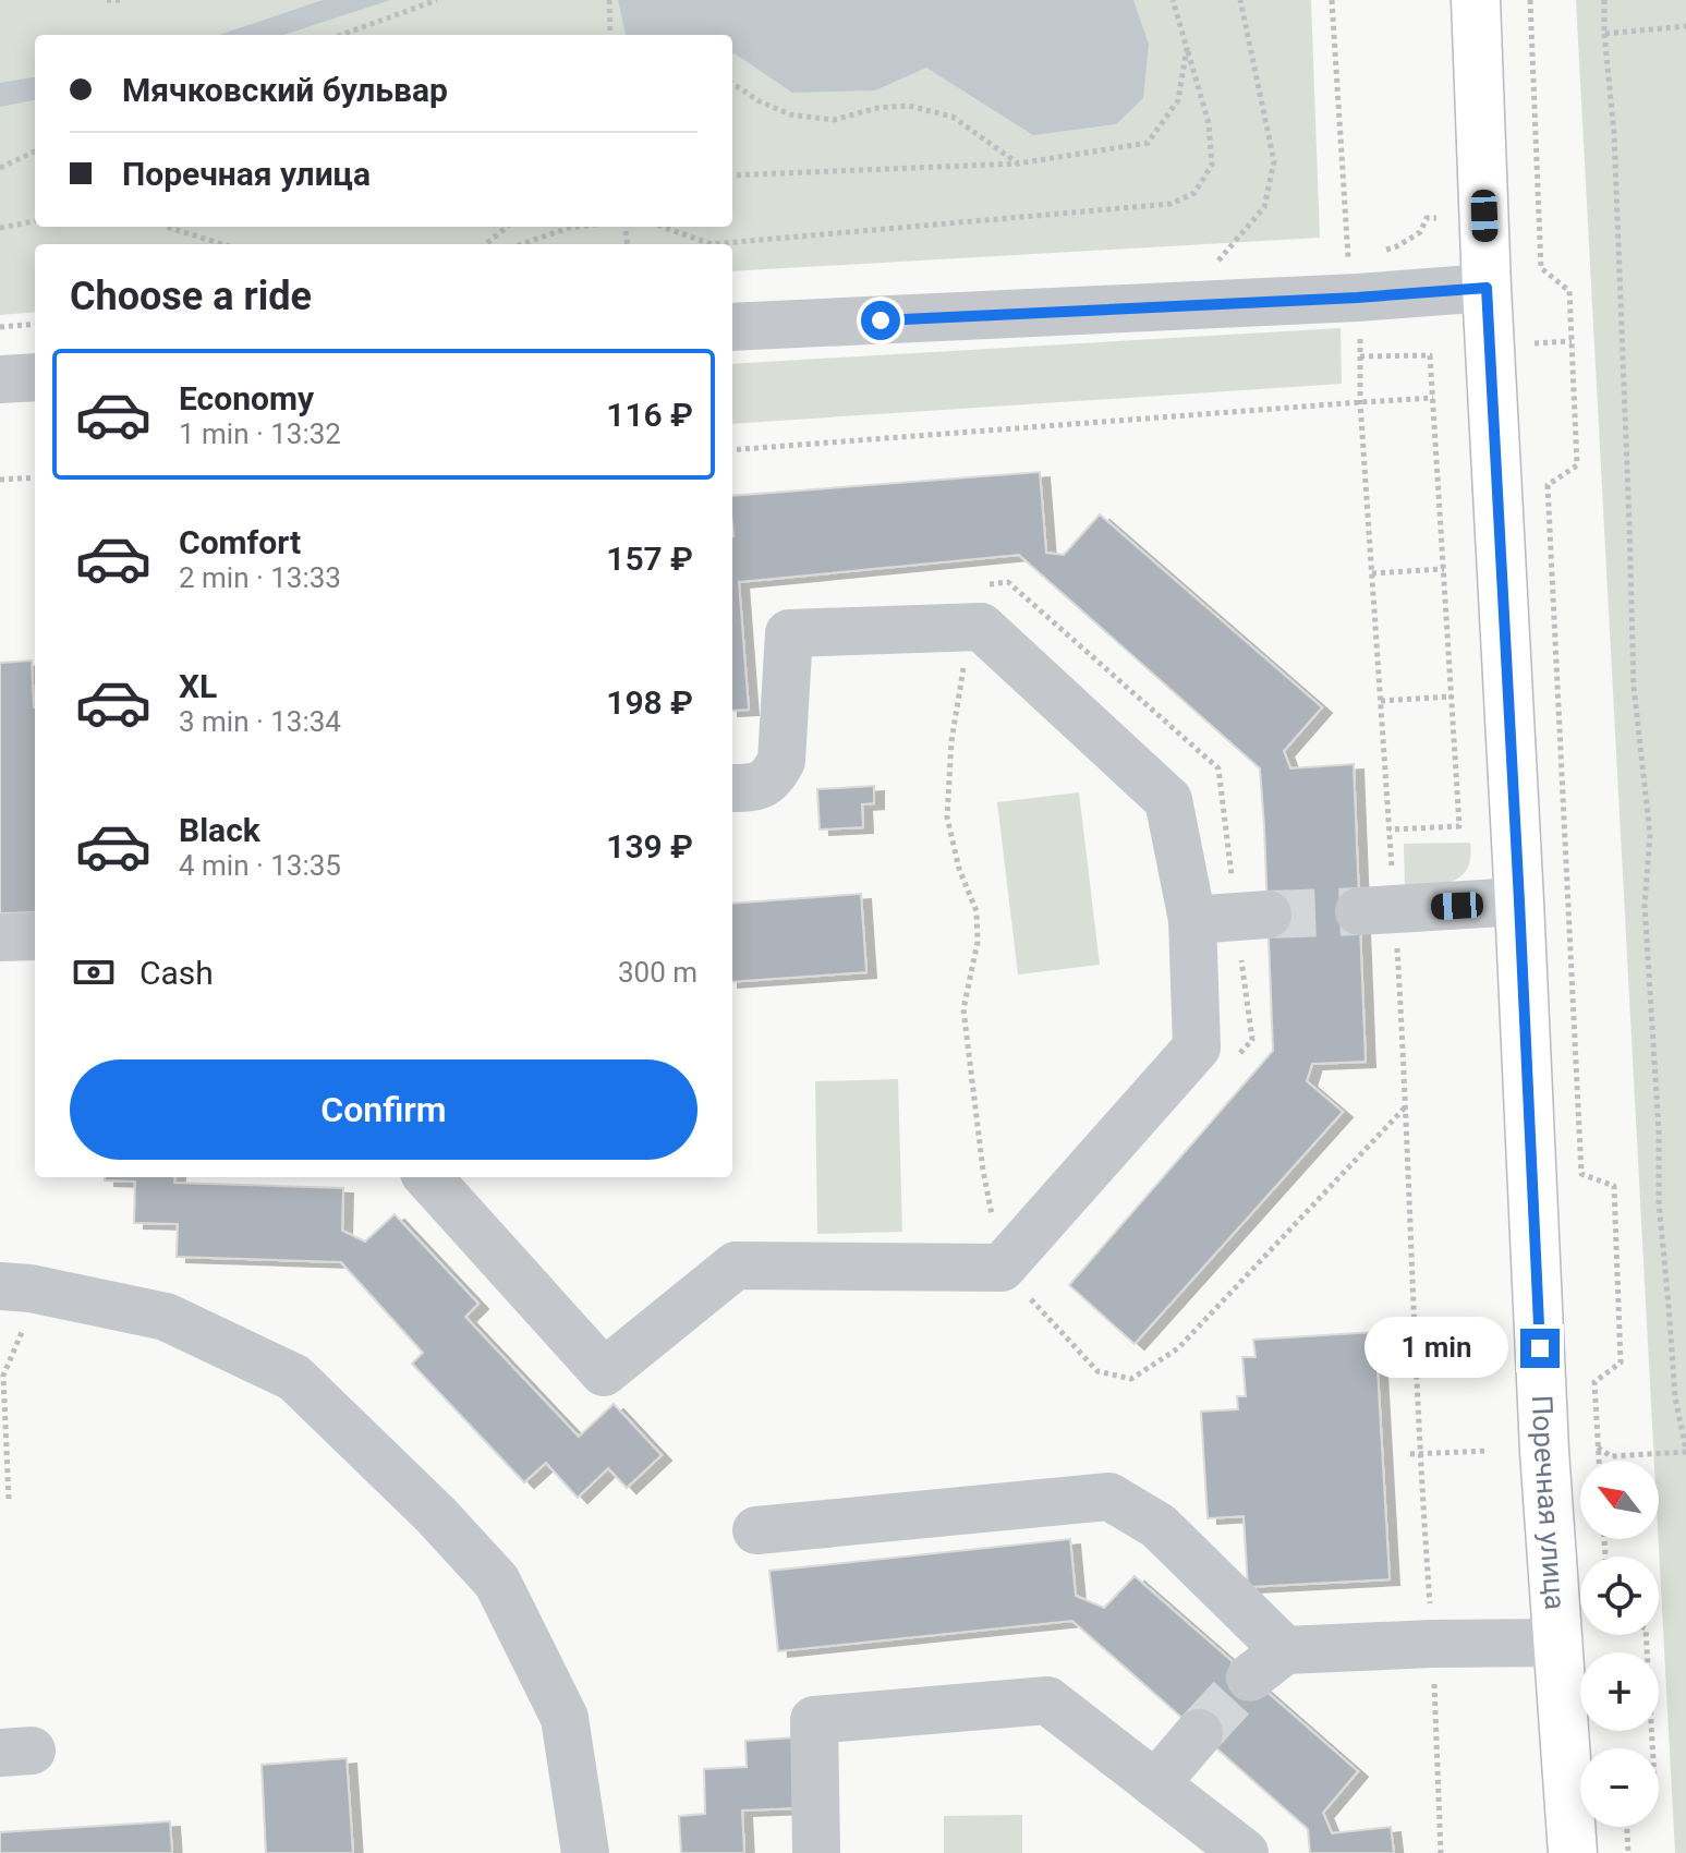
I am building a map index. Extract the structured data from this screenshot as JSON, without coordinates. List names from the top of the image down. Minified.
{"streets":{"main road":["Поречная улица"]},"north":"top left","page":{"banner":["Мячковский бульвар","Поречная улица"],"heading":"Choose a ride","list":[{"name":"Economy","note":"1 min · 13:32","value":"116 ₽"},{"name":"Comfort","note":"2 min · 13:33","value":"157 ₽"},{"name":"XL","note":"3 min · 13:34","value":"198 ₽"},{"name":"Black","note":"4 min · 13:35","value":"139 ₽"}],"pay":["Cash","300 m"],"buttons":"Confirm","bubble":"1 min","map_buttons":["+","−"]}}
